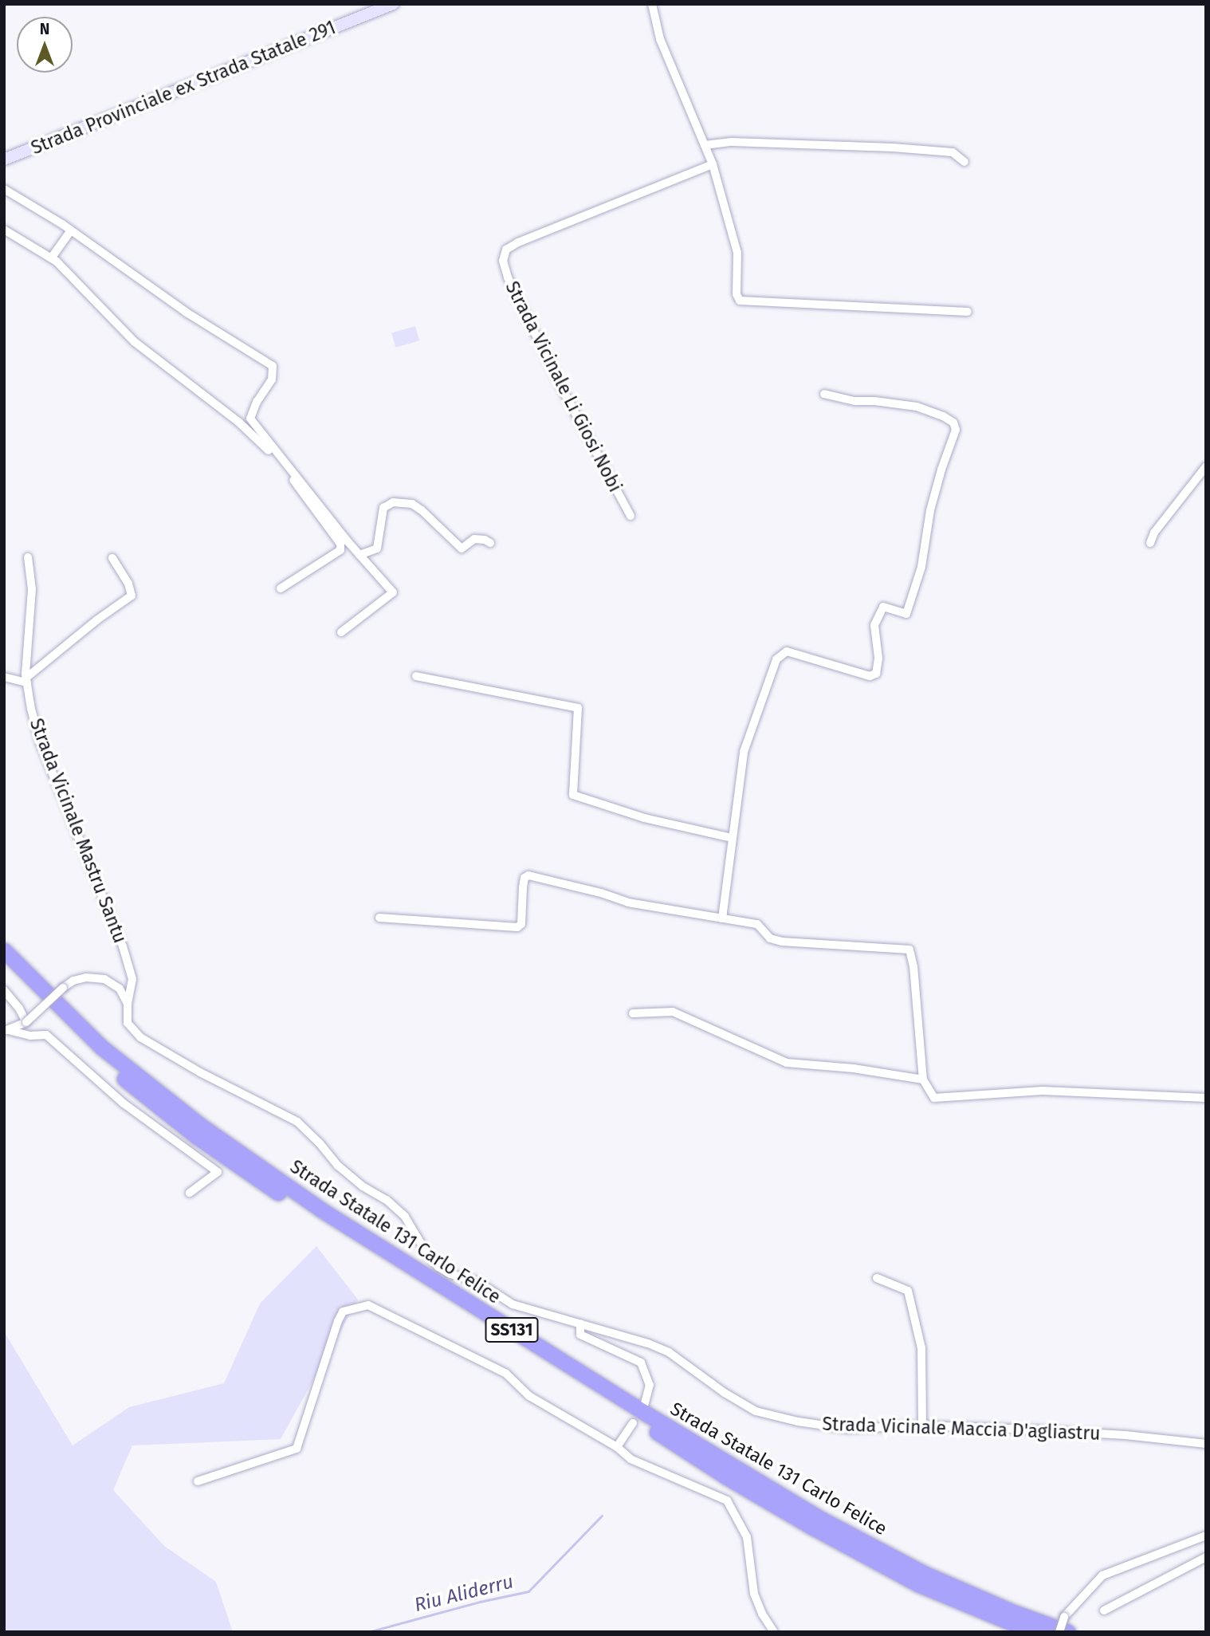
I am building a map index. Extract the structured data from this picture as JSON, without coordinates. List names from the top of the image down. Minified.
{"streets":{"highway":["Strada Statale 131 Carlo Felice","SS131"],"street":["Strada Provinciale ex Strada Statale 291","Strada Vicinale Li Giosi Nobi","Strada Vicinale Mastru Santu","Strada Vicinale Maccia D'agliastru"]},"crossings":[["Strada Vicinale Mastru Santu","Strada Vicinale Maccia D'agliastru"]],"water":["Riu Aliderru"],"north":"top"}
